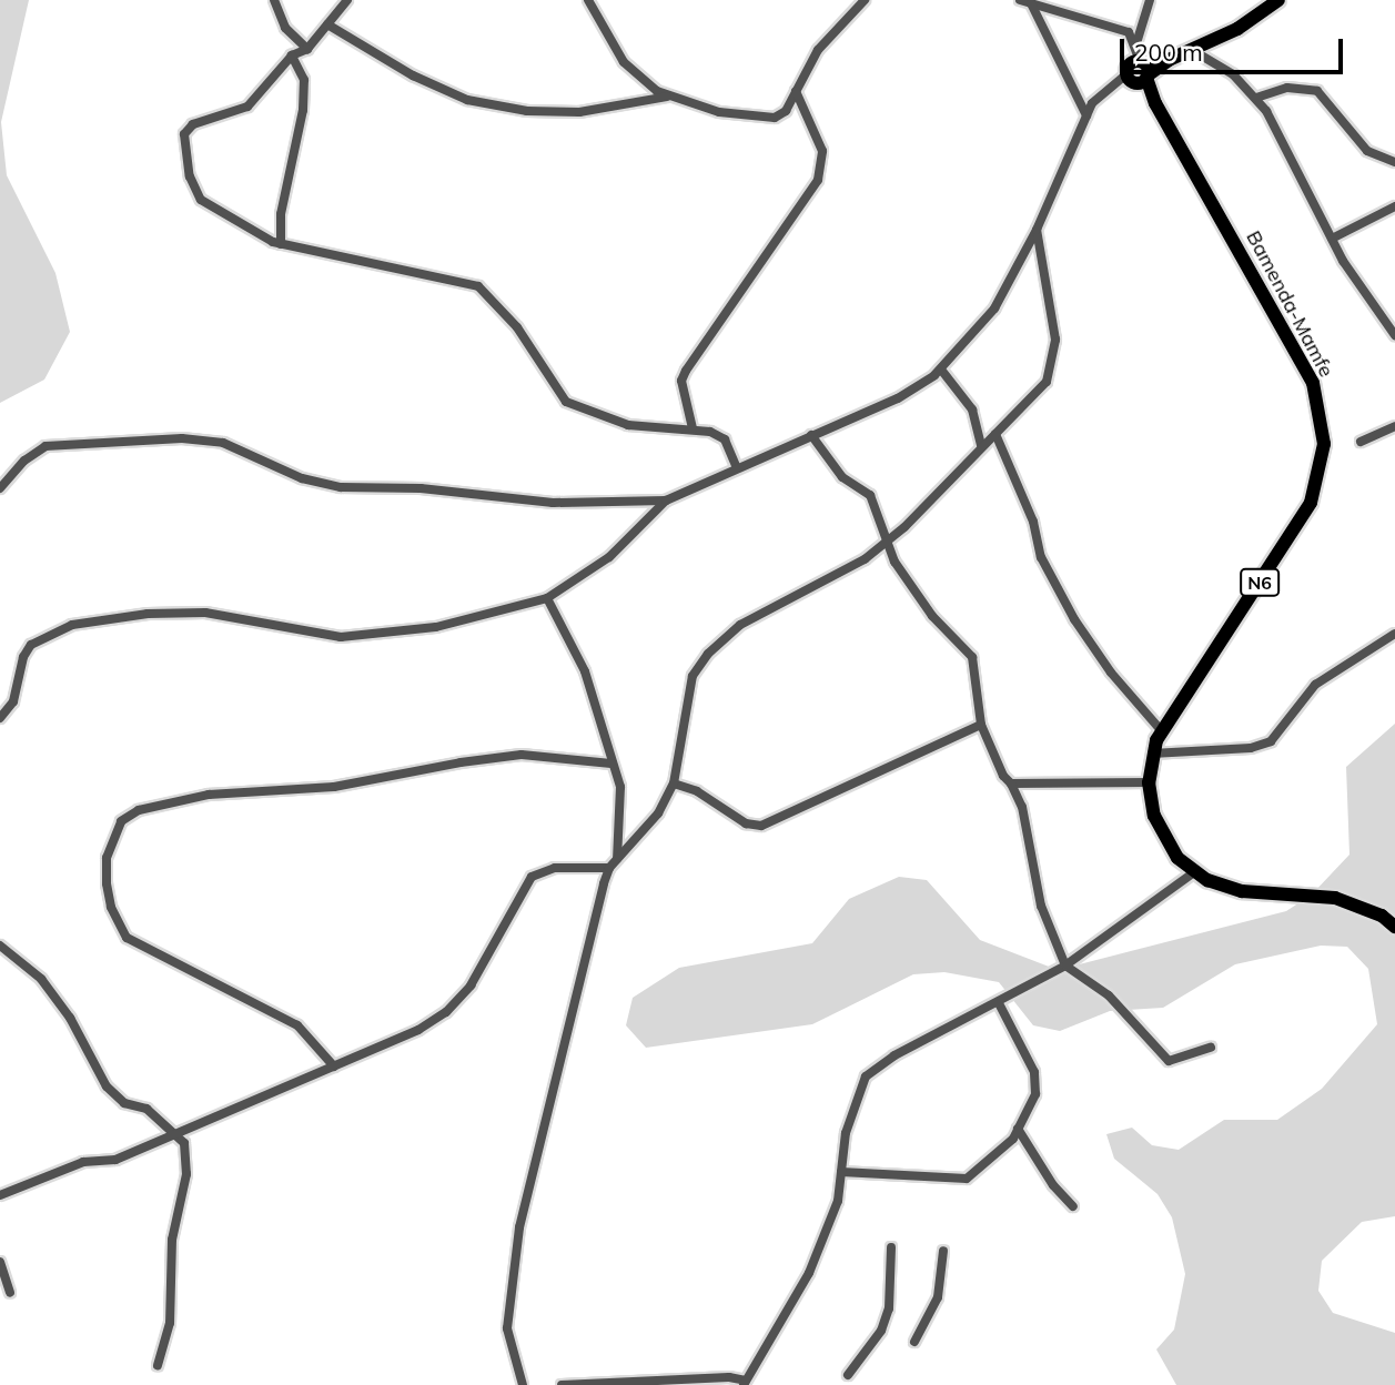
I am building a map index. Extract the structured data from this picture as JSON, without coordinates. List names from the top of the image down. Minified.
{"streets":{"highway":["Bamenda-Mamfe","N6"]},"scale_bar":"200 m"}
